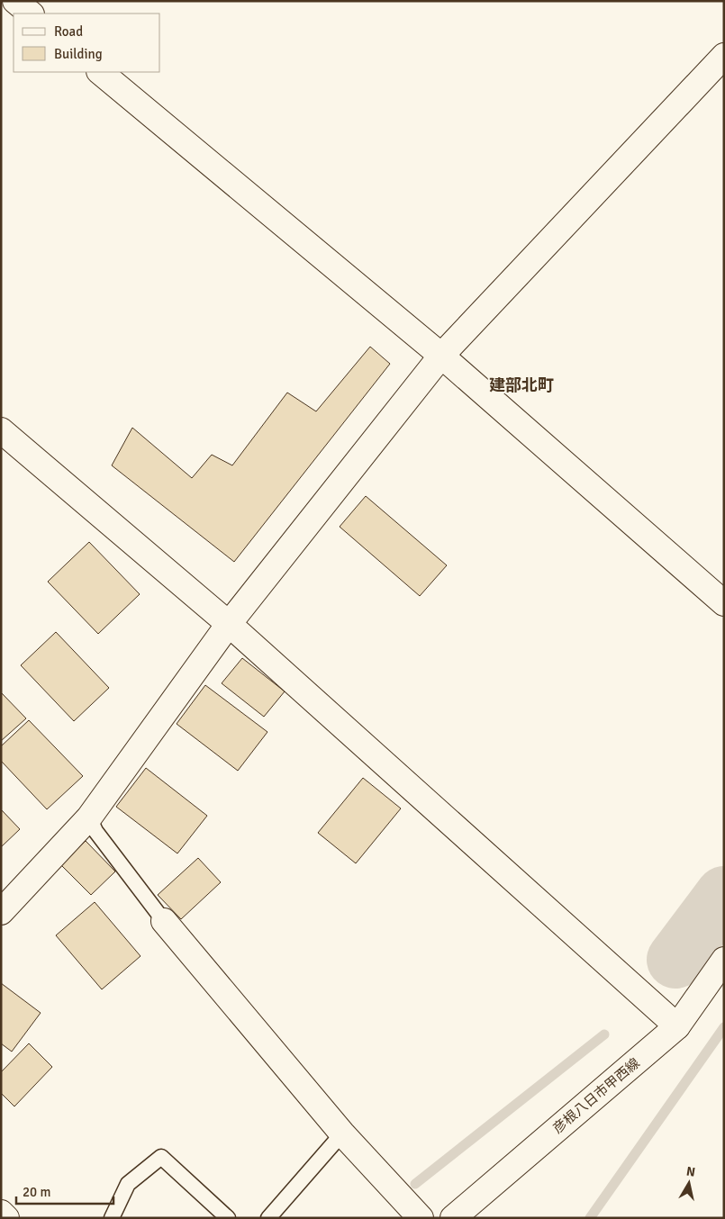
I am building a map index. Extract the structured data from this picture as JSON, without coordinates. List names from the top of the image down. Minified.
{"streets":{"street":["彦根八日市甲西線"]},"districts":["建部北町"],"legend":["Road","Building"],"scale_bar":"20 m","north":"top"}
